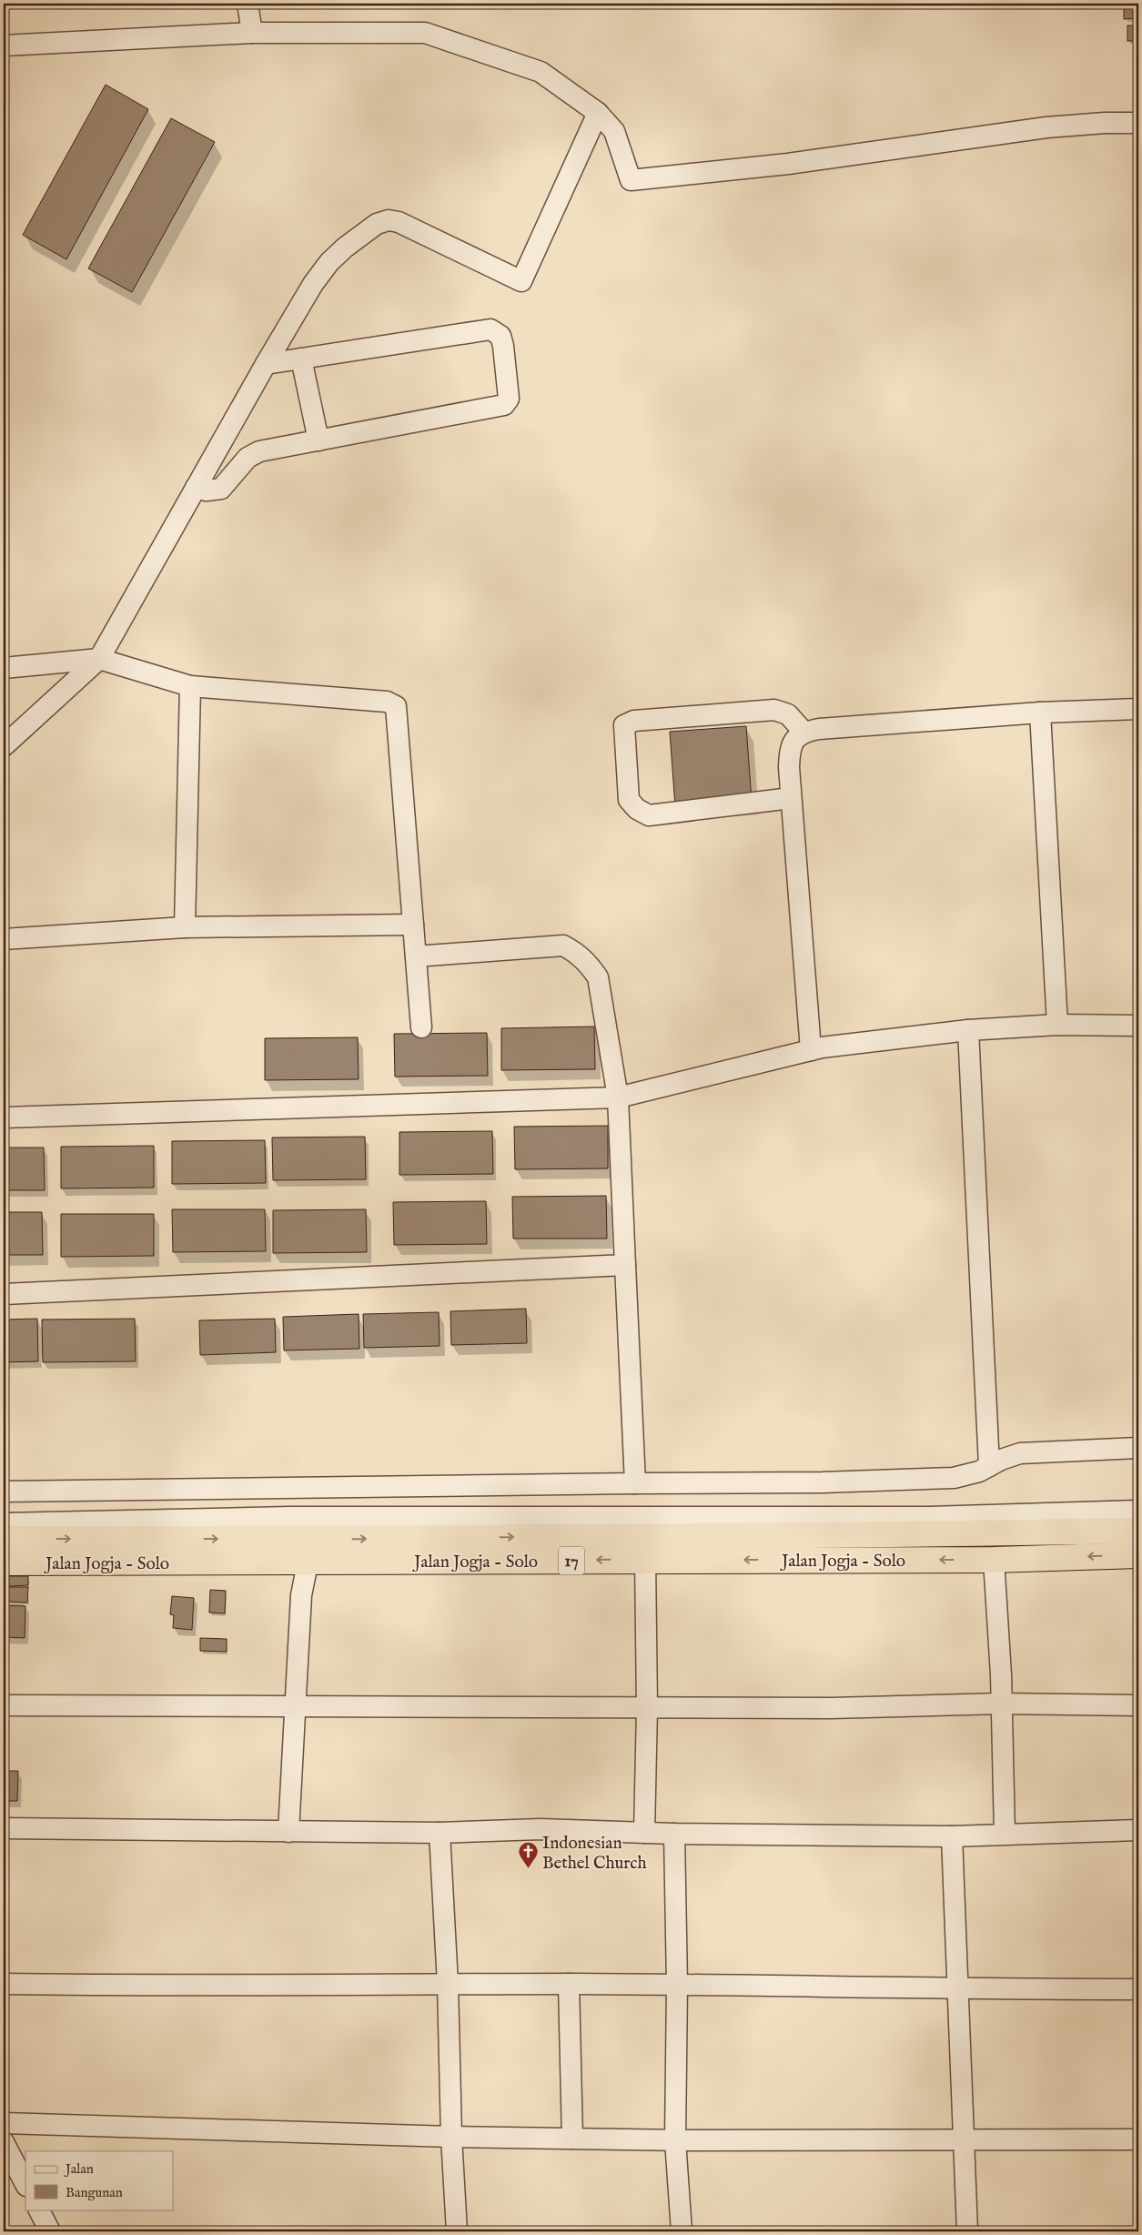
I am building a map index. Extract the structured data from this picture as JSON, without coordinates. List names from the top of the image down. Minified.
{"streets":{"highway":["Jalan Jogja - Solo","17"]},"places":{"church":["Indonesian Bethel Church"]},"legend":["Jalan","Bangunan"]}
